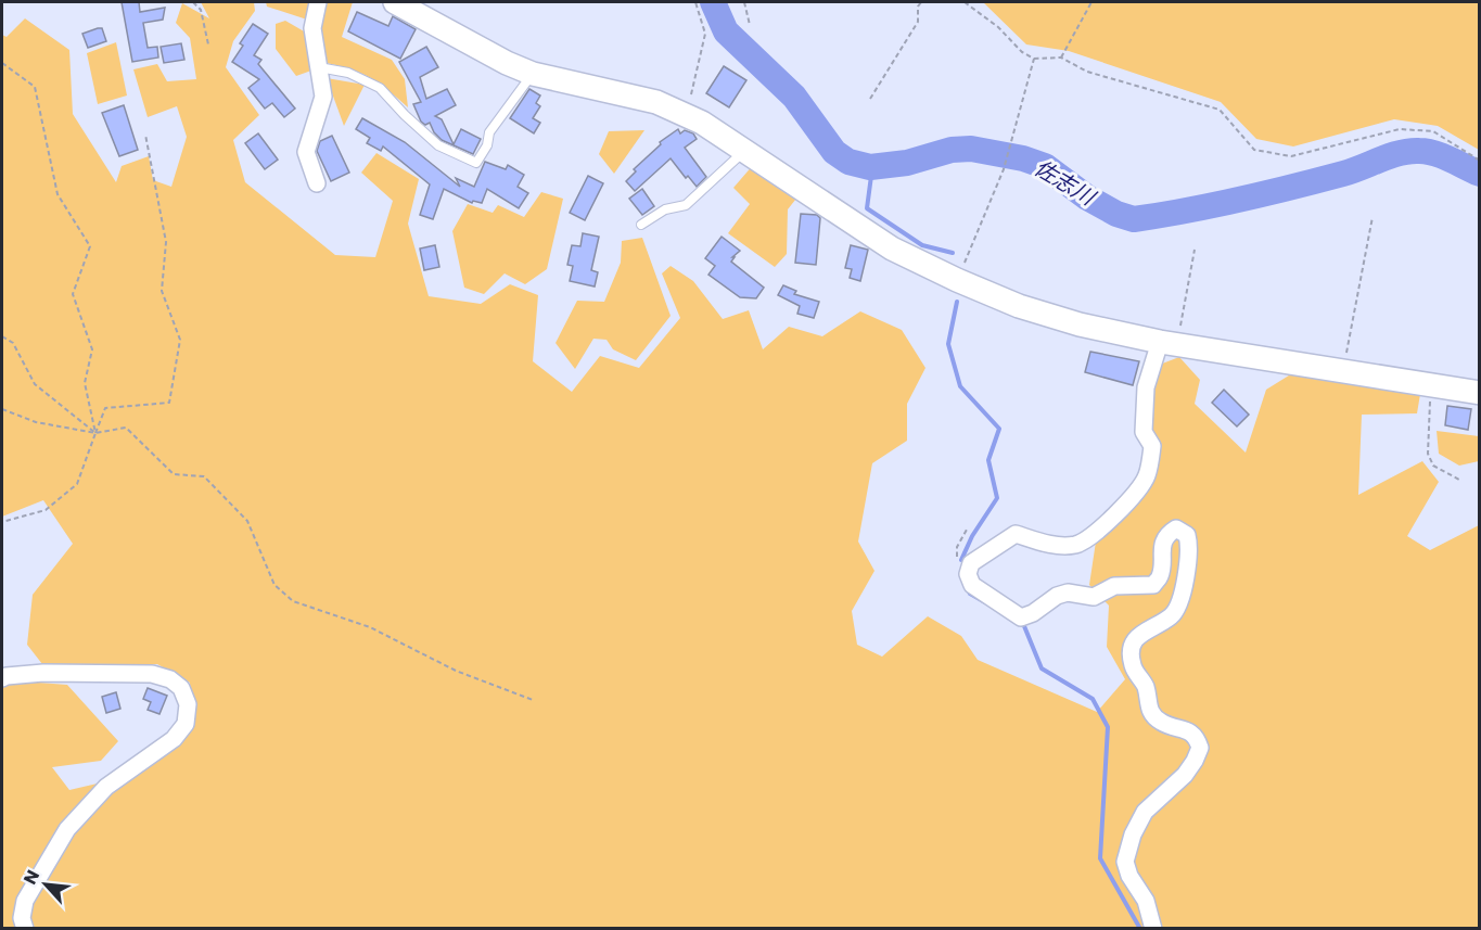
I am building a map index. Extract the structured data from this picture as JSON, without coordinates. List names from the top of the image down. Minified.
{"water":["佐志川"],"north":"top left"}
